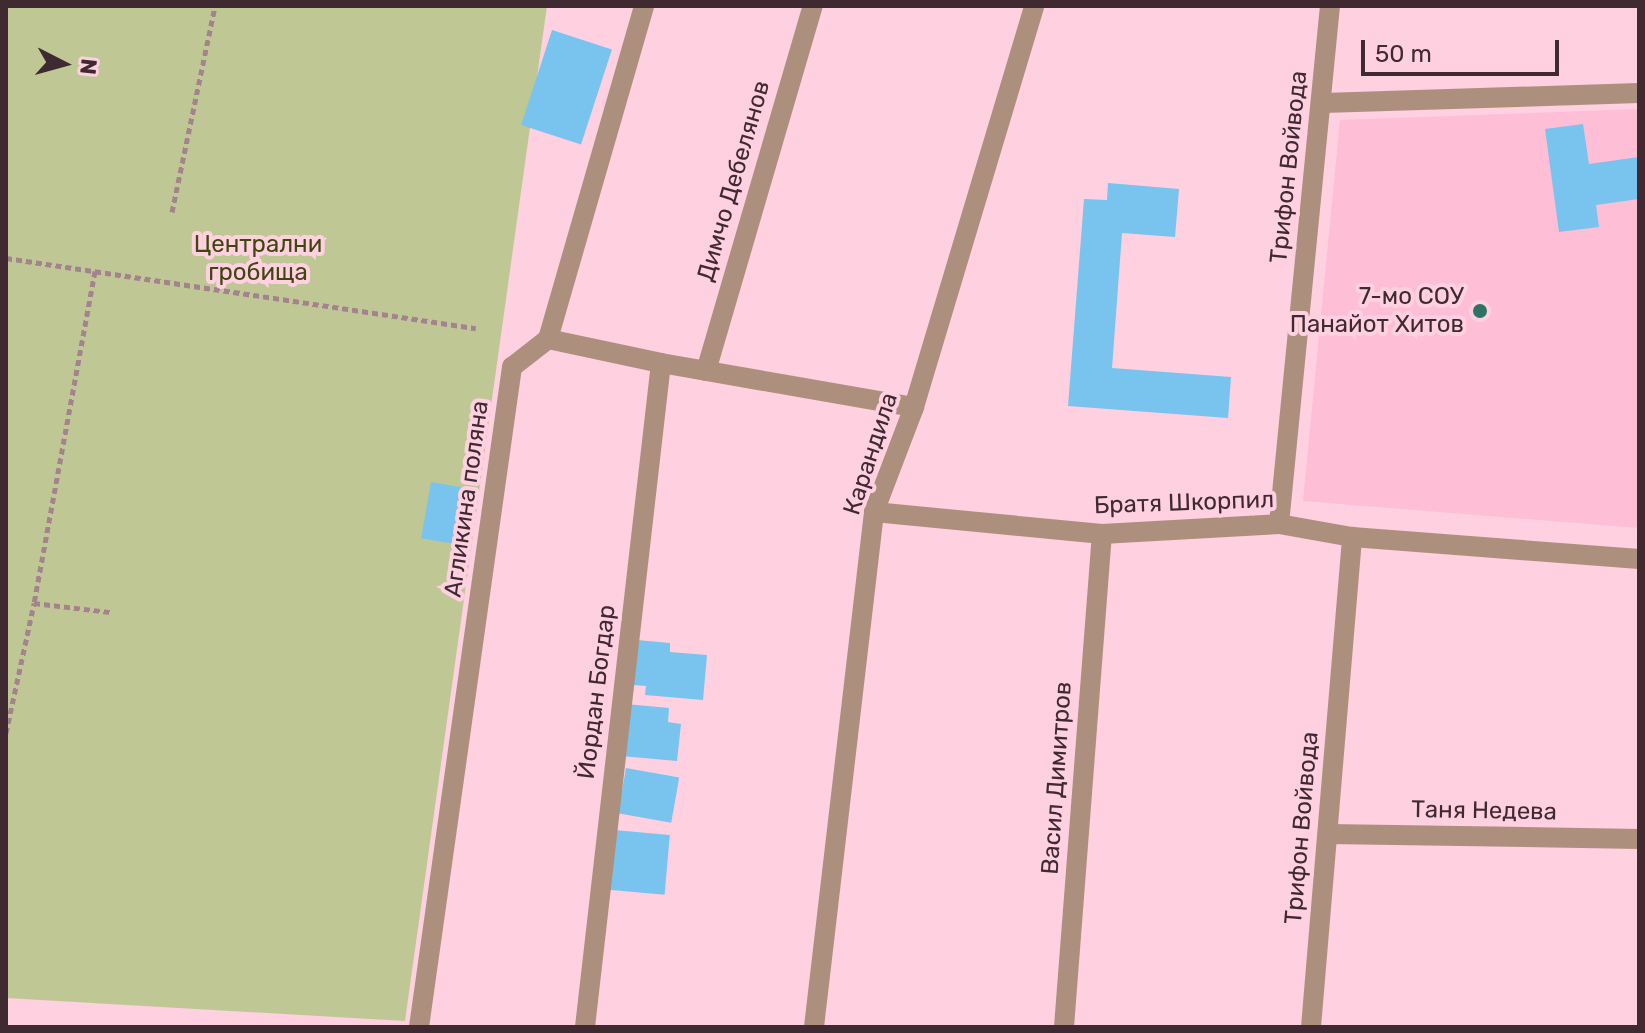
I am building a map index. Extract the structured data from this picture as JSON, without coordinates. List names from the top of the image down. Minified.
{"streets":{"street":["Трифон Войвода","Димчо Дебелянов","Карандила","Агликина поляна","Братя Шкорпил","Йордан Богдар","Васил Димитров","Таня Недева"]},"crossings":[["Трифон Войвода","Братя Шкорпил"],["Трифон Войвода","Таня Недева"],["Карандила","Братя Шкорпил"],["Братя Шкорпил","Васил Димитров"]],"parks":["Централни гробища"],"places":["7-мо СОУ Панайот Хитов"],"scale_bar":"50 m","north":"right"}
